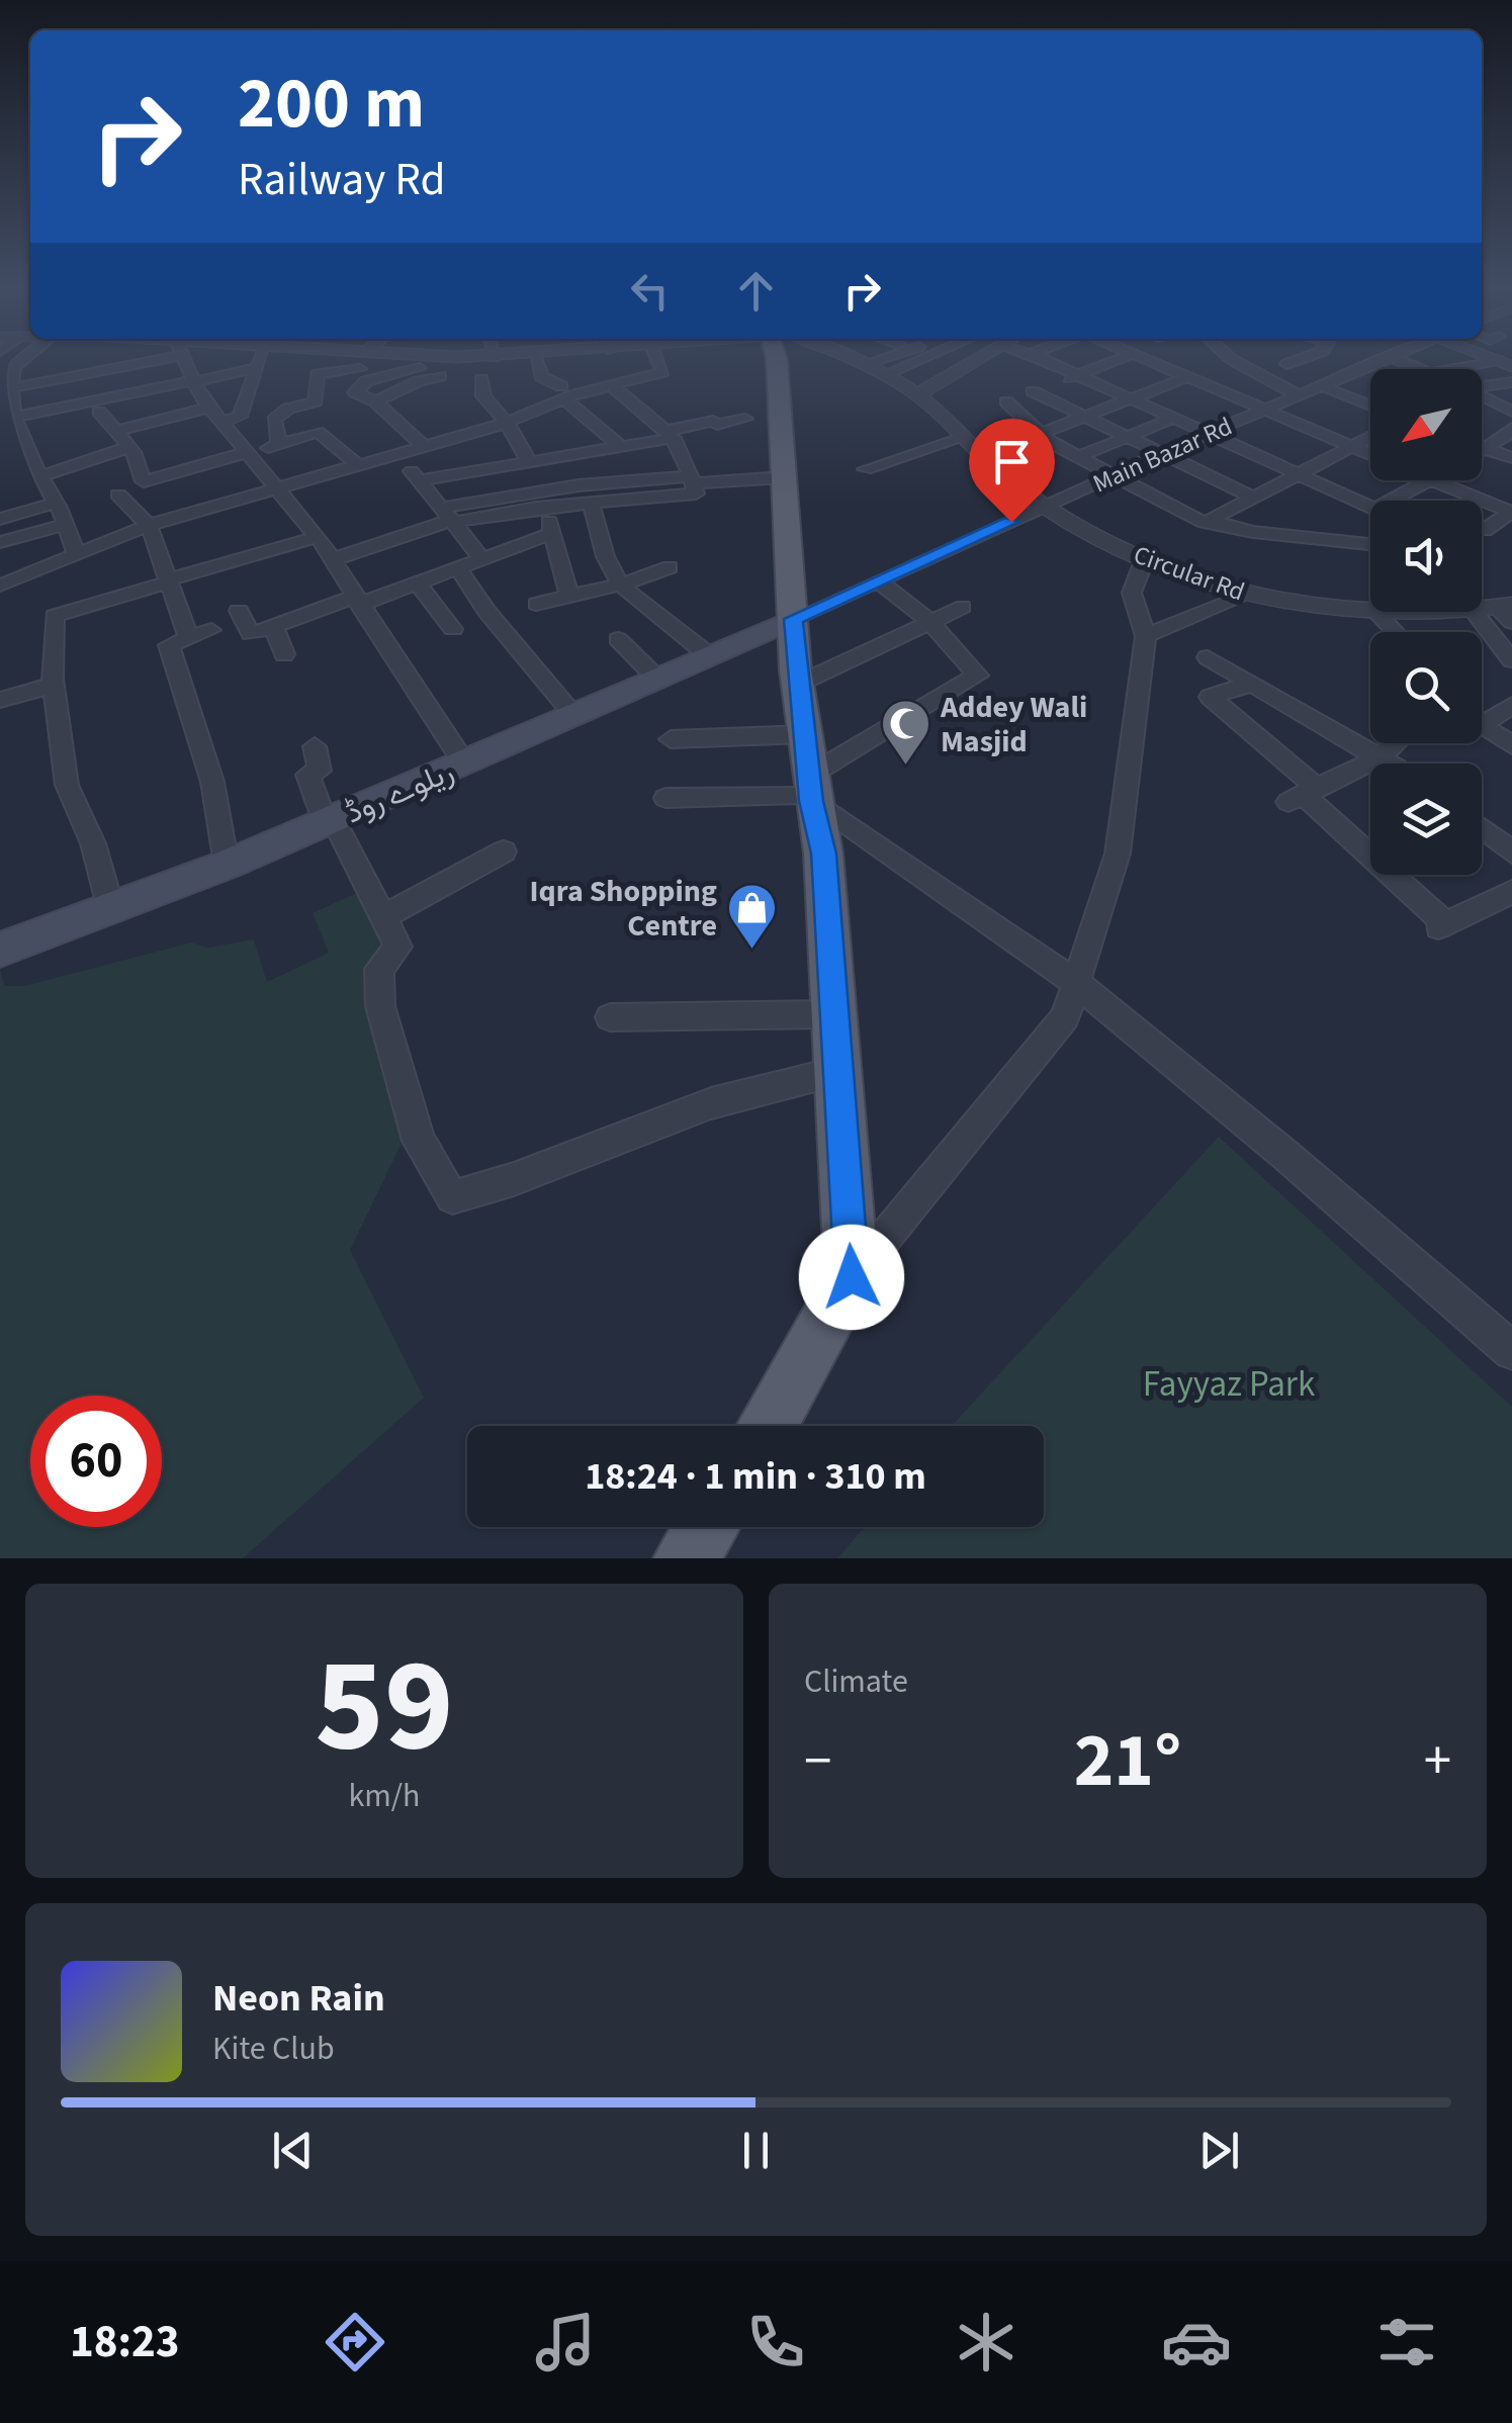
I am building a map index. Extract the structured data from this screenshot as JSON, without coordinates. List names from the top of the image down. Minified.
{"streets":{"main road":["ریلوے روڈ"],"street":["Main Bazar Rd","Circular Rd"]},"crossings":[["Main Bazar Rd","Circular Rd"],["Main Bazar Rd","ریلوے روڈ"]],"parks":["Fayyaz Park"],"places":{"mosque":["Addey Wali Masjid"],"shop":["Iqra Shopping Centre"]},"north":"bottom left","page":{"turn":["200 m","Railway Rd"],"limit":"60","trip":"18:24 · 1 min · 310 m","tile":[["59","km/h"],"Climate"],"heat":["−","21°","+"],"song":["Neon Rain","Kite Club"],"tabs":"18:23"}}
